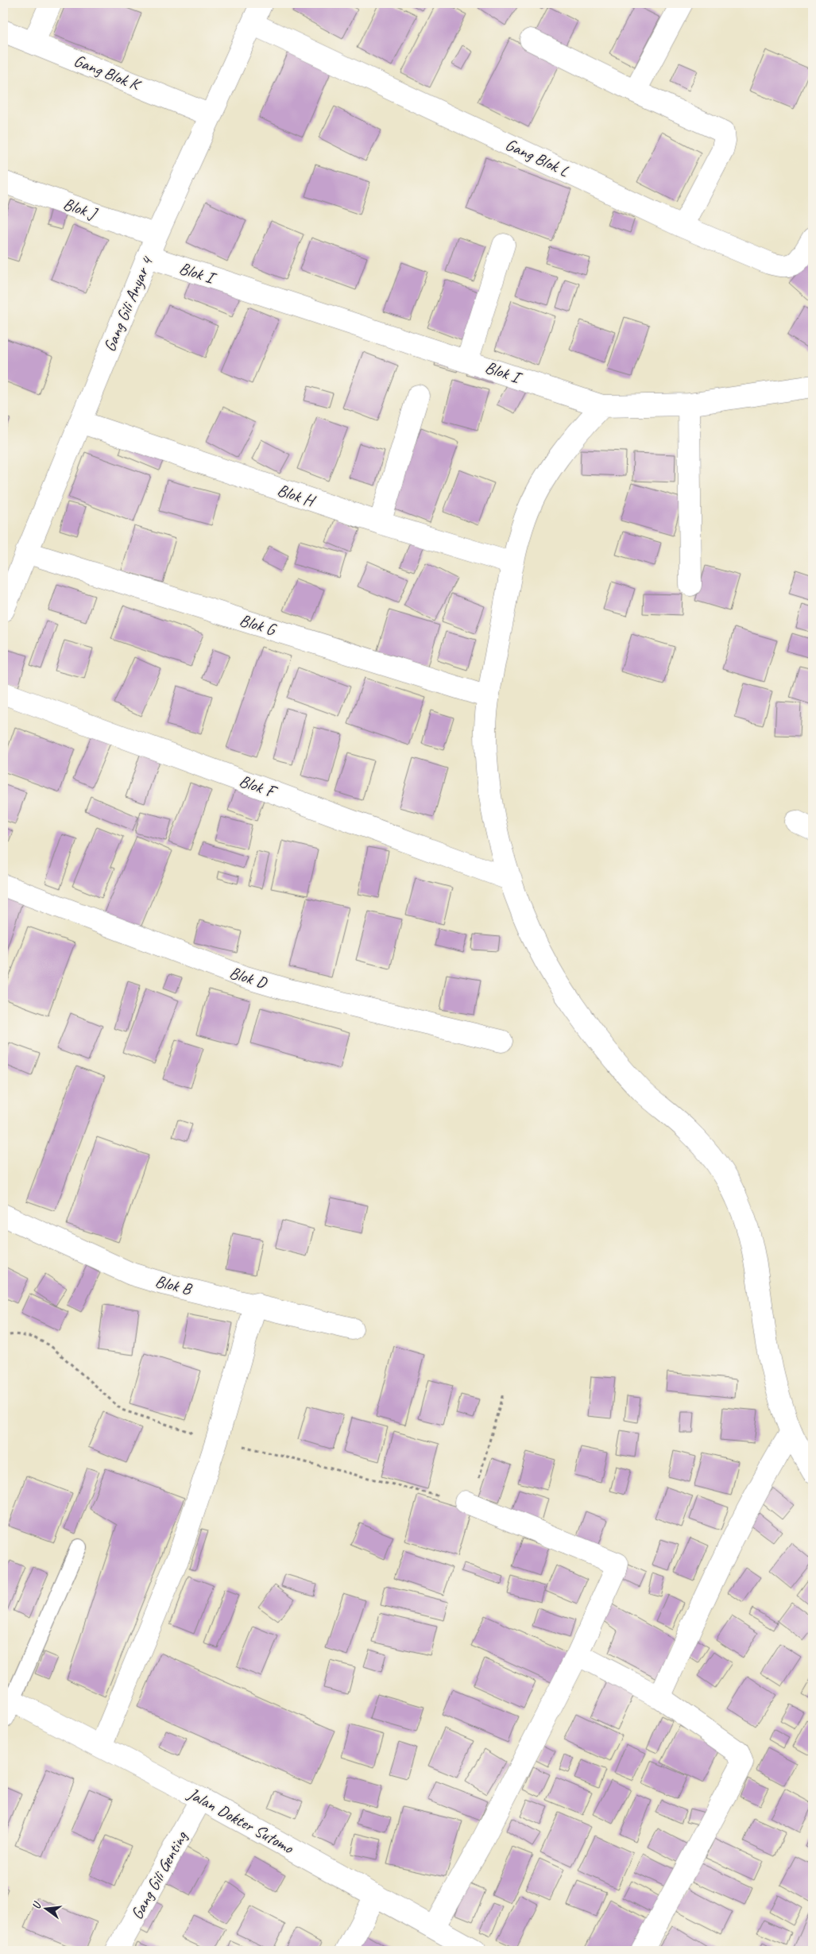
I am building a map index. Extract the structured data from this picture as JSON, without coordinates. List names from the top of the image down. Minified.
{"streets":{"street":["Gang Blok K","Gang Blok L","Blok J","Blok I","Gang Gili Anyar 4","Blok H","Blok G","Blok F","Blok D","Blok B","Jalan Dokter Sutomo","Gang Gili Genting"]},"crossings":[["Gang Blok K","Gang Gili Anyar 4"],["Gang Blok L","Gang Gili Anyar 4"],["Blok J","Gang Gili Anyar 4"],["Blok I","Gang Gili Anyar 4"],["Gang Gili Anyar 4","Blok H"],["Gang Gili Anyar 4","Blok G"],["Jalan Dokter Sutomo","Gang Gili Genting"]],"north":"left"}
